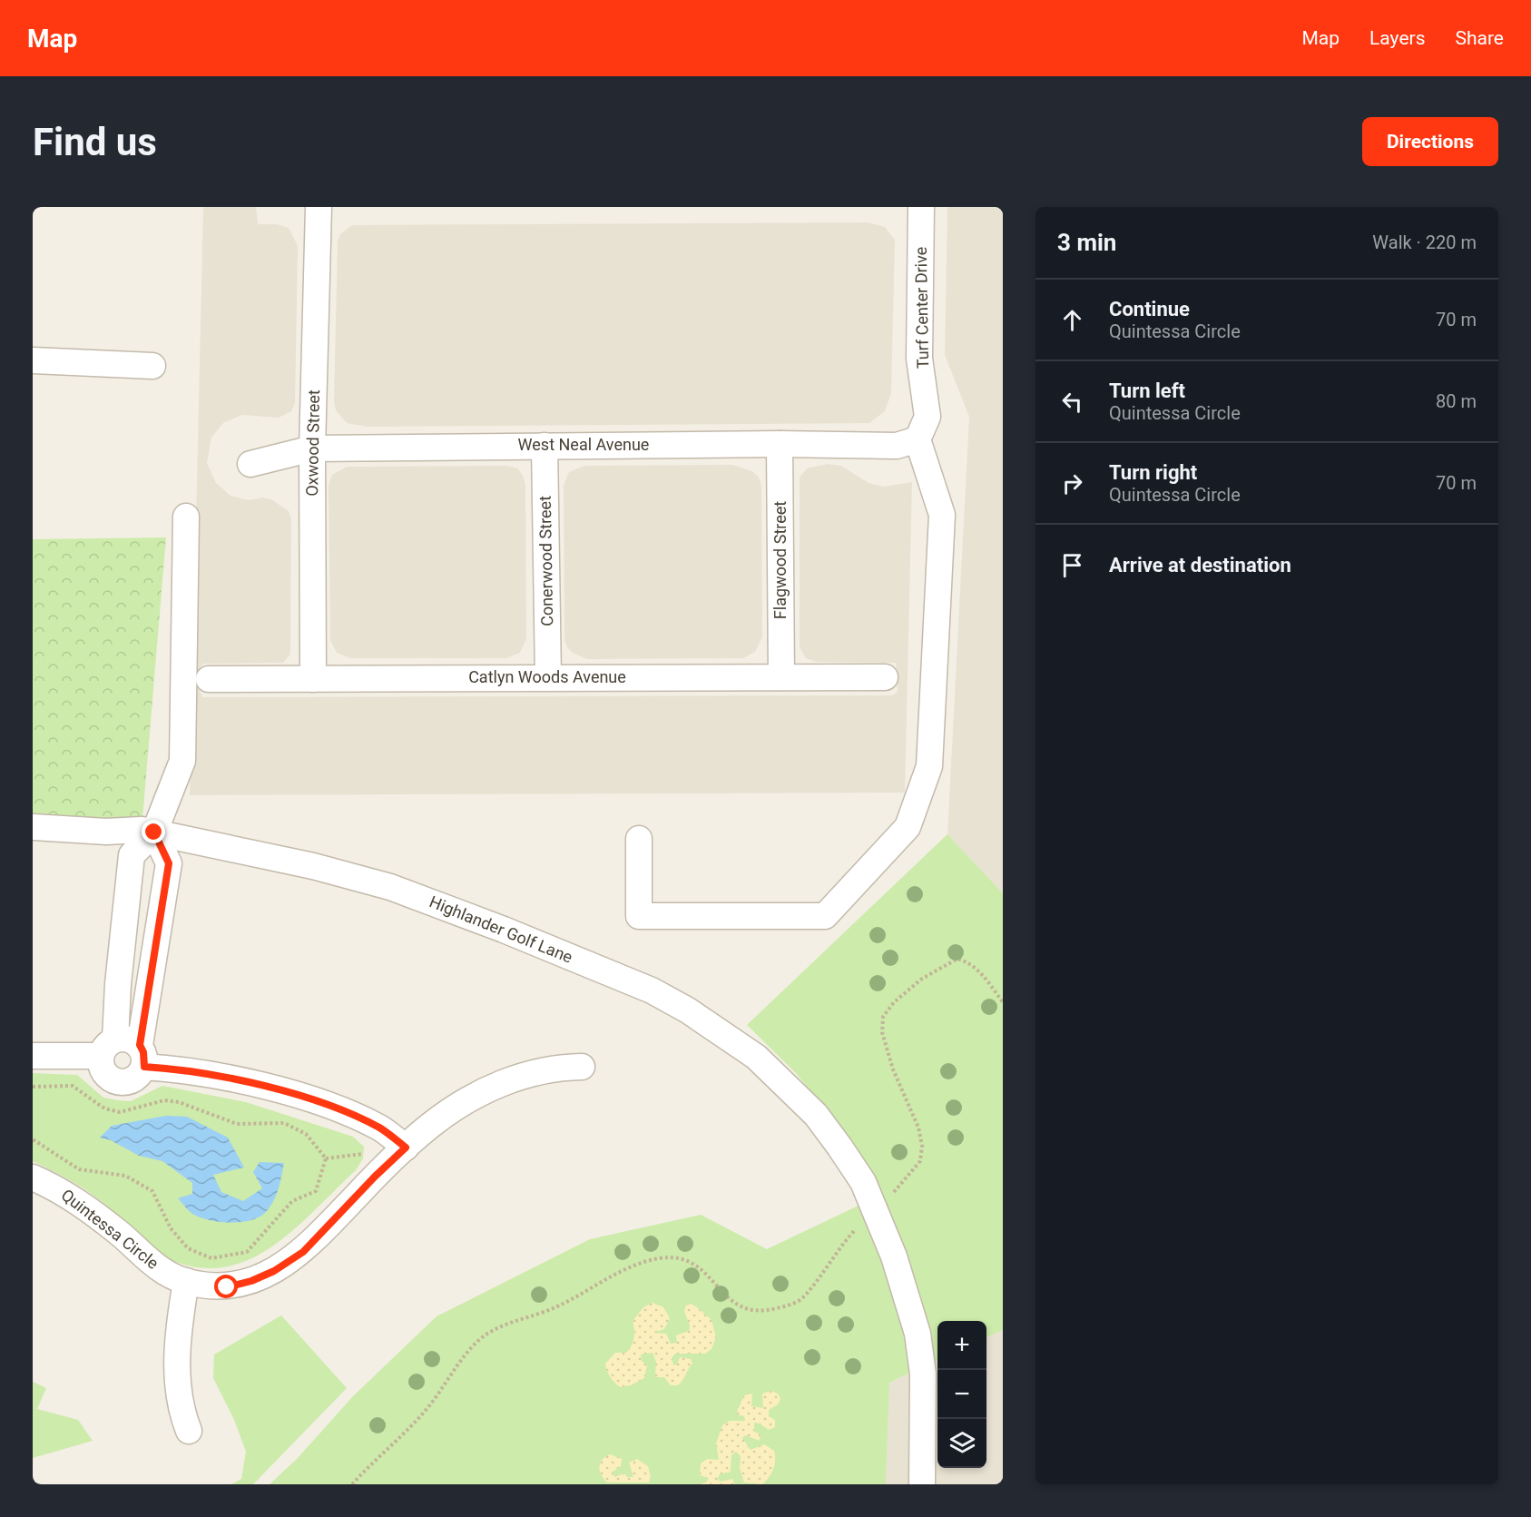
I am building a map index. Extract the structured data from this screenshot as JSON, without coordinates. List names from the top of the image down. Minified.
{"streets":{"street":["Turf Center Drive","Oxwood Street","West Neal Avenue","Flagwood Street","Conerwood Street","Catlyn Woods Avenue","Highlander Golf Lane","Quintessa Circle"]},"crossings":[["Turf Center Drive","West Neal Avenue"],["Oxwood Street","West Neal Avenue"],["Oxwood Street","Catlyn Woods Avenue"],["West Neal Avenue","Flagwood Street"],["West Neal Avenue","Conerwood Street"],["Flagwood Street","Catlyn Woods Avenue"],["Conerwood Street","Catlyn Woods Avenue"]],"page":{"header":"Map","nav":["Map","Layers","Share"],"buttons":"Directions","title":"Find us","heading":["3 min","Walk · 220 m"],"list":[["Continue","Quintessa Circle","70 m"],["Turn left","Quintessa Circle","80 m"],["Turn right","Quintessa Circle","70 m"],"Arrive at destination"],"map_buttons":["+","−"]}}
